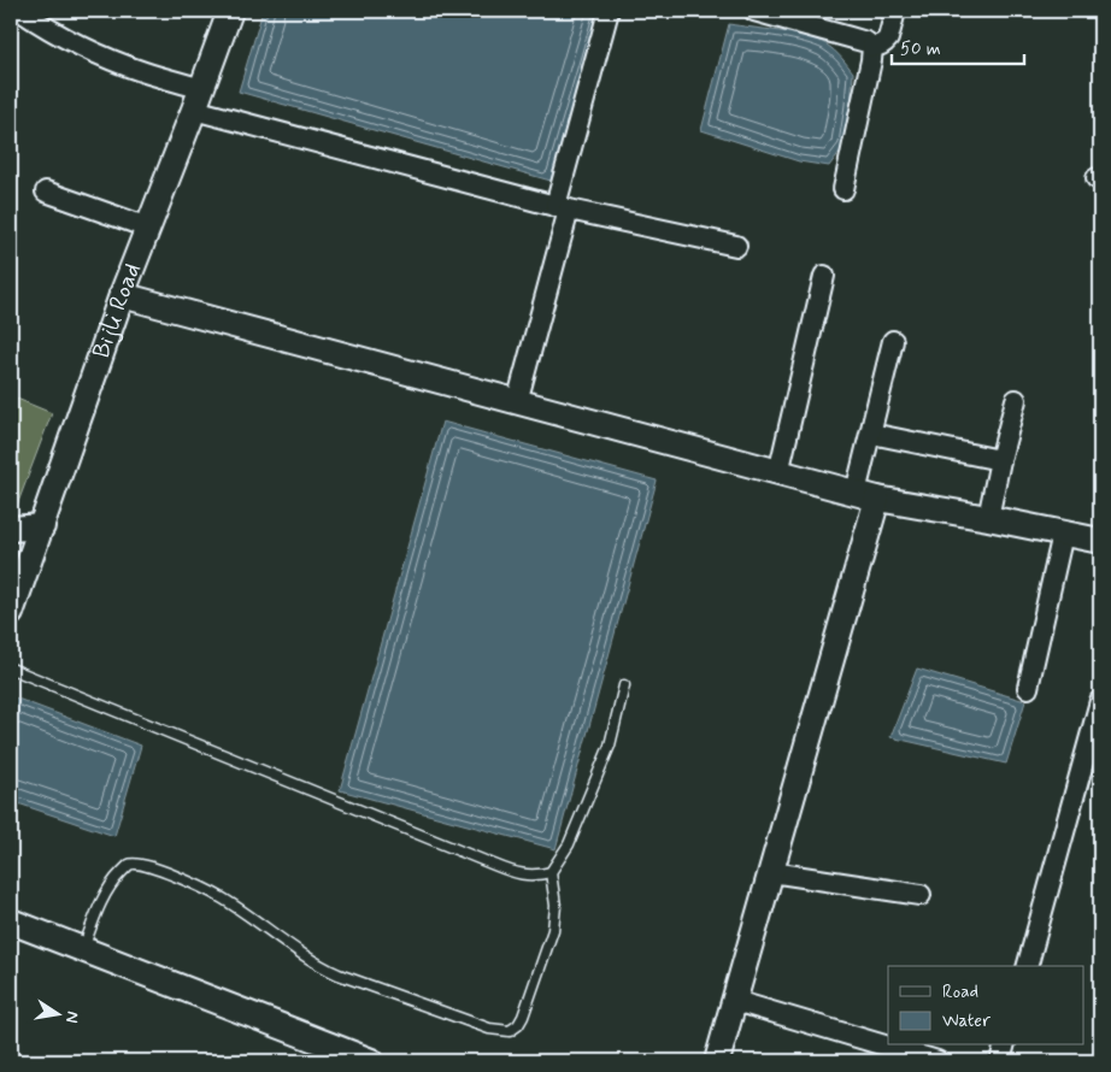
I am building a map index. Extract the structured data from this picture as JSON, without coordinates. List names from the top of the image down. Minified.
{"streets":{"street":["Bijli Road"]},"legend":["Road","Water"],"scale_bar":"50 m","north":"right"}
